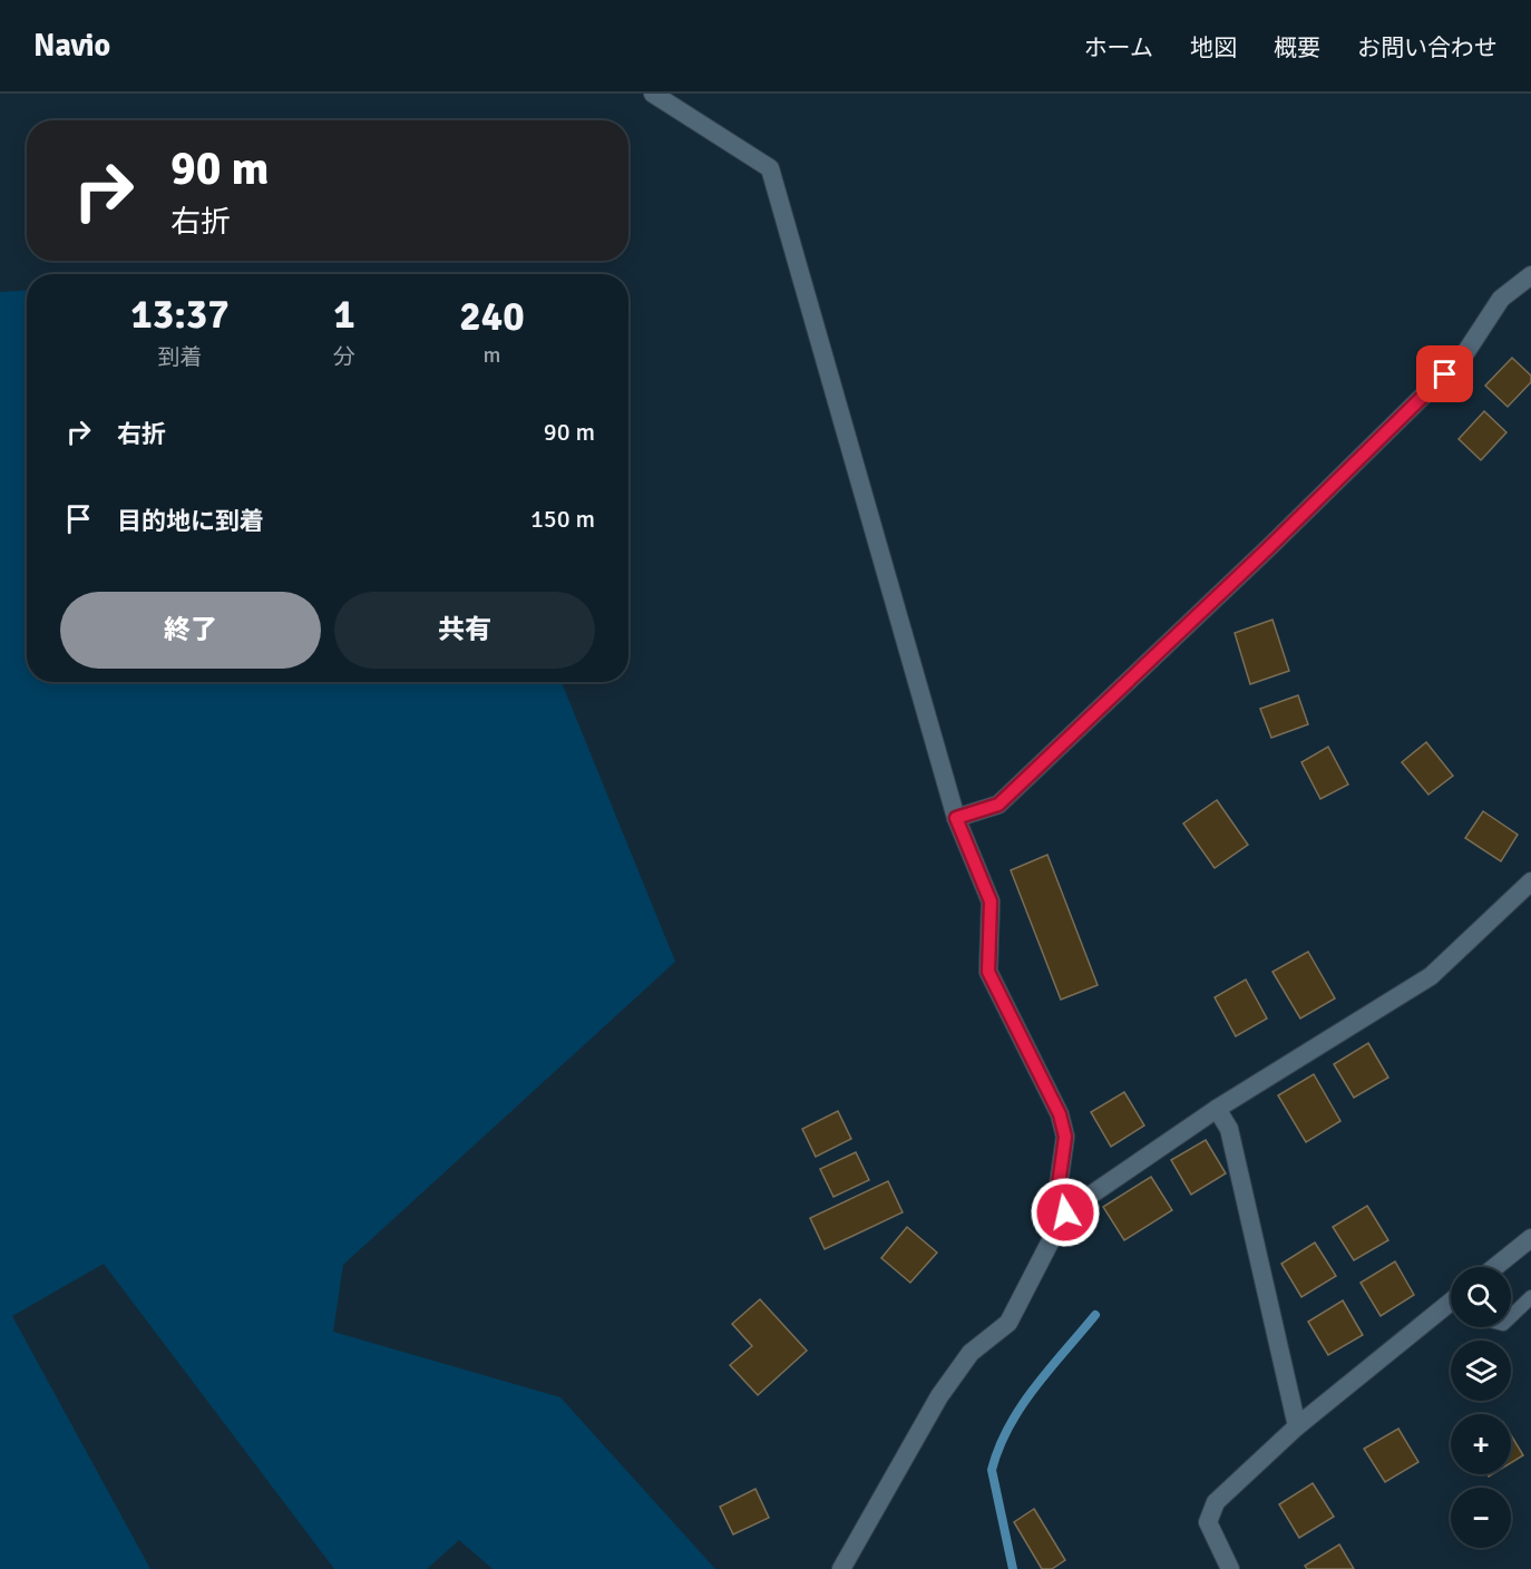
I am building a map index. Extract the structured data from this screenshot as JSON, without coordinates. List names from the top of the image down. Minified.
{"page":{"header":"Navio","nav":["ホーム","地図","概要","お問い合わせ"],"turn":["90 m","右折"],"eta":["13:37","到着","1","分","240","m"],"list":[{"name":"右折","value":"90 m"},{"name":"目的地に到着","value":"150 m"}],"buttons":["終了","共有"],"map_buttons":["+","−"]}}
